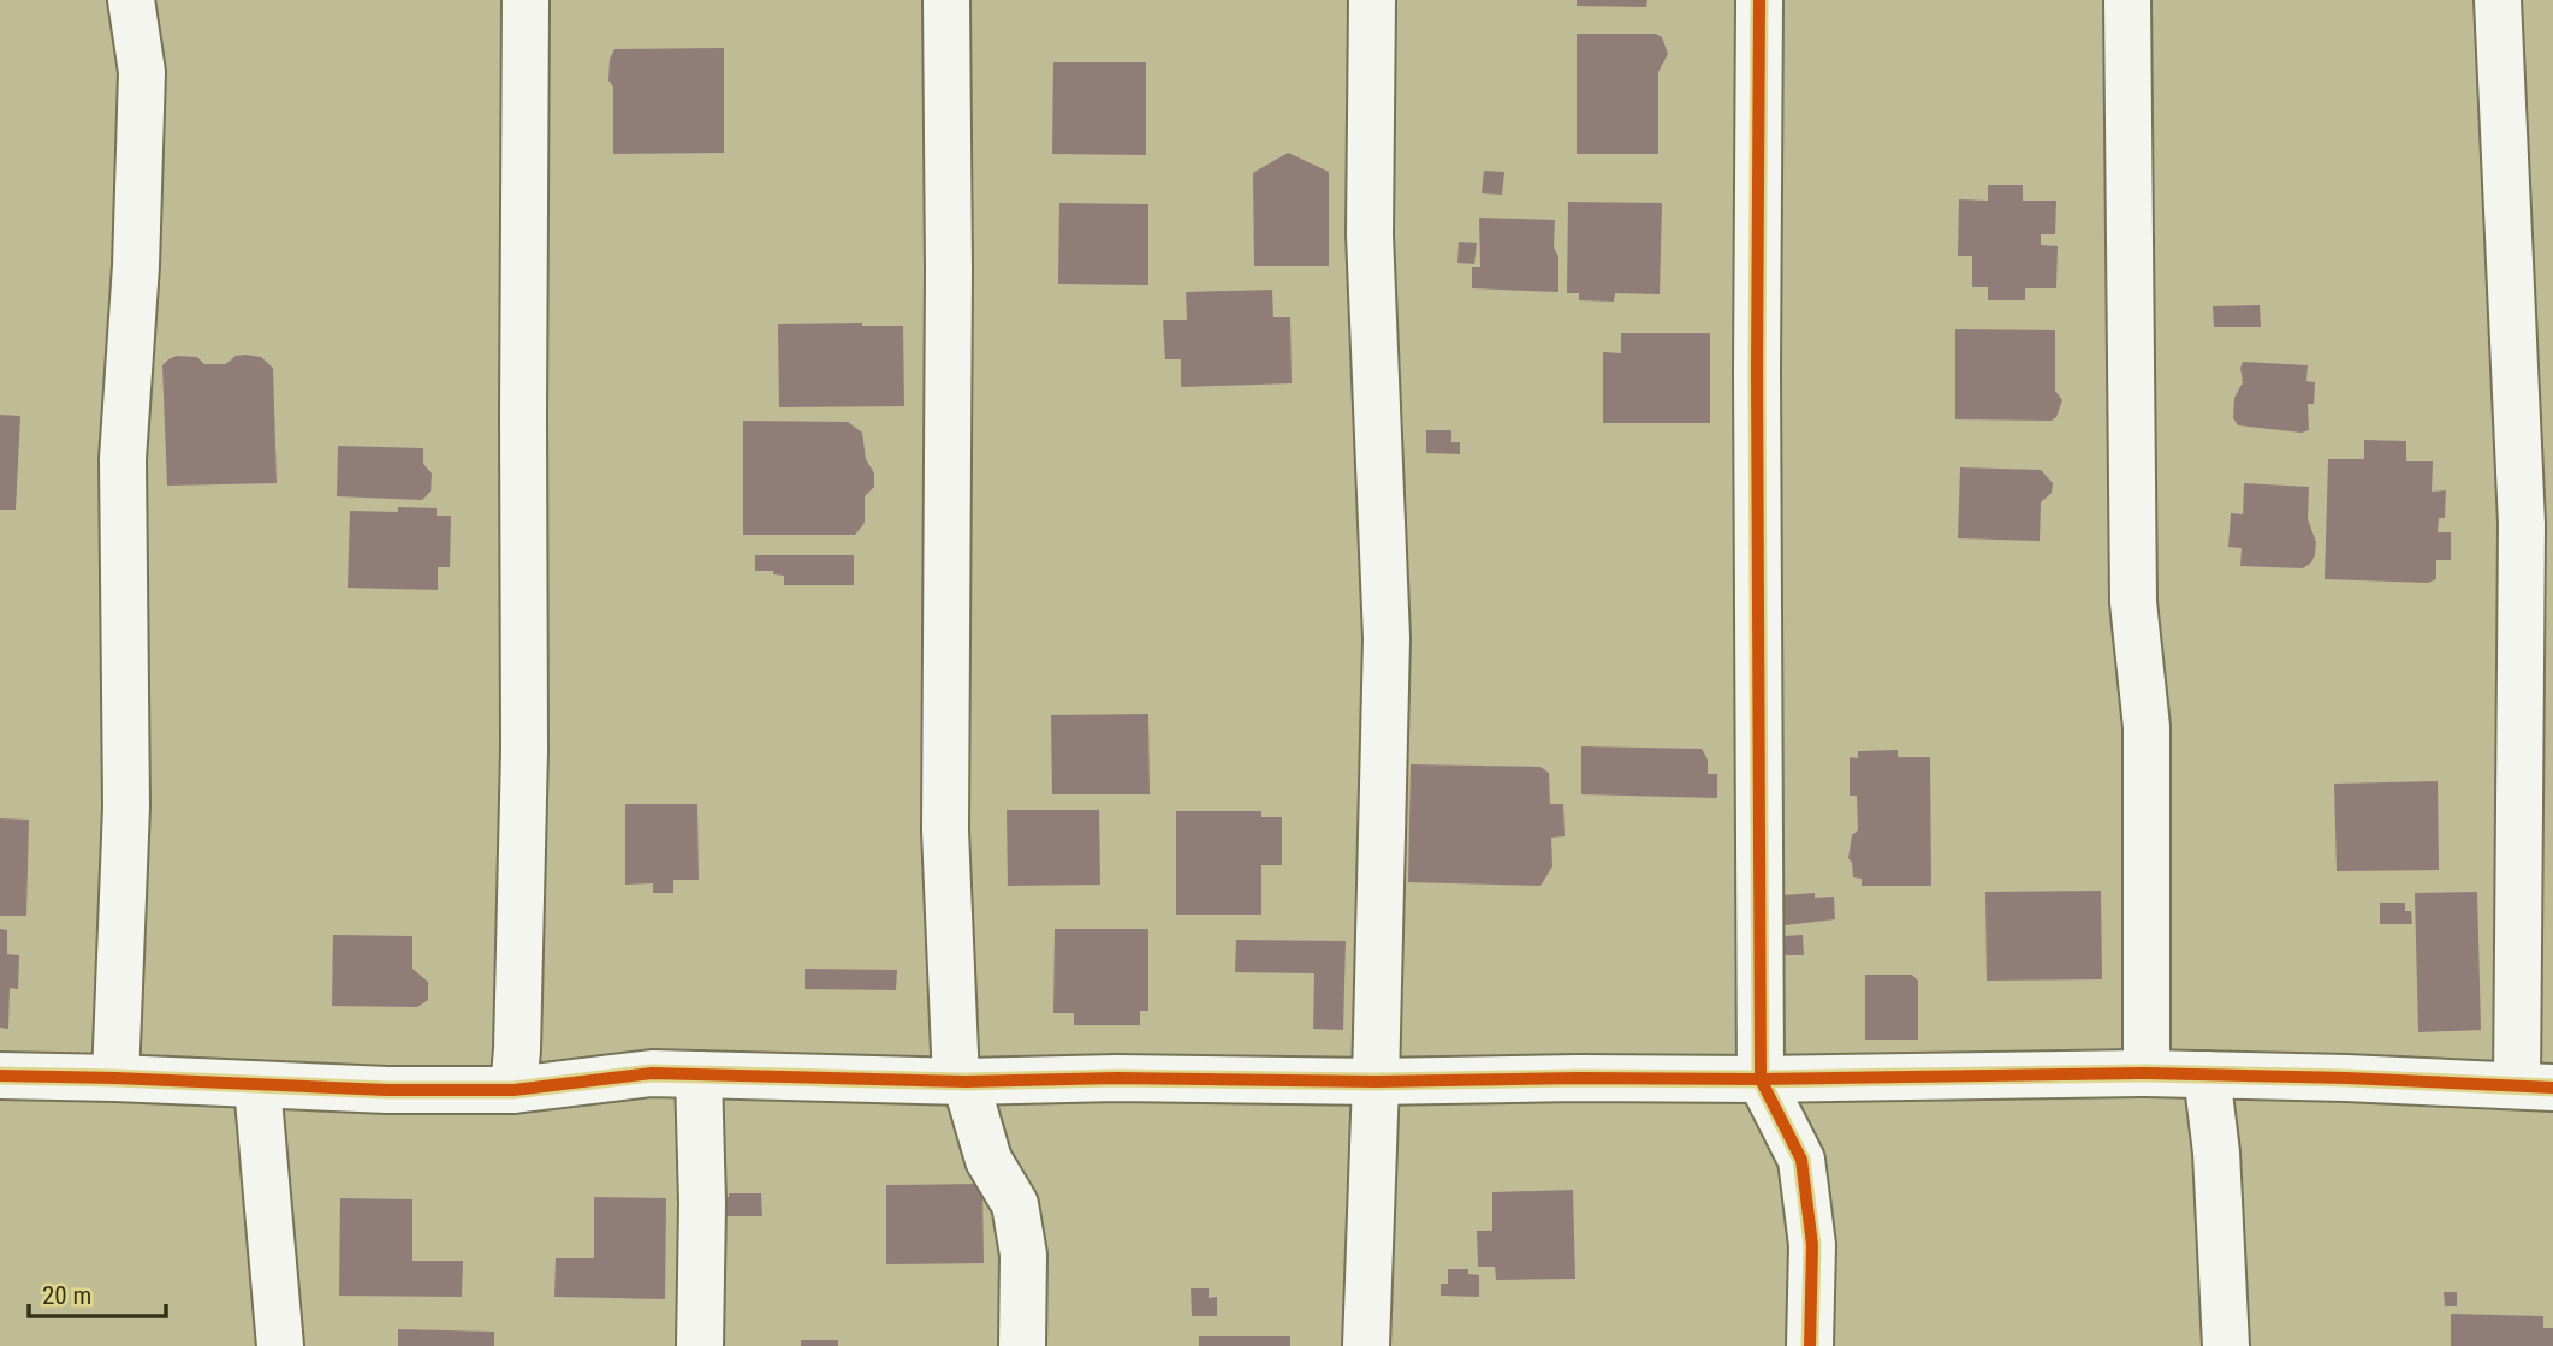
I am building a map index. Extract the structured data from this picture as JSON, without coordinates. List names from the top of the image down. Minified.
{"scale_bar":"20 m"}
